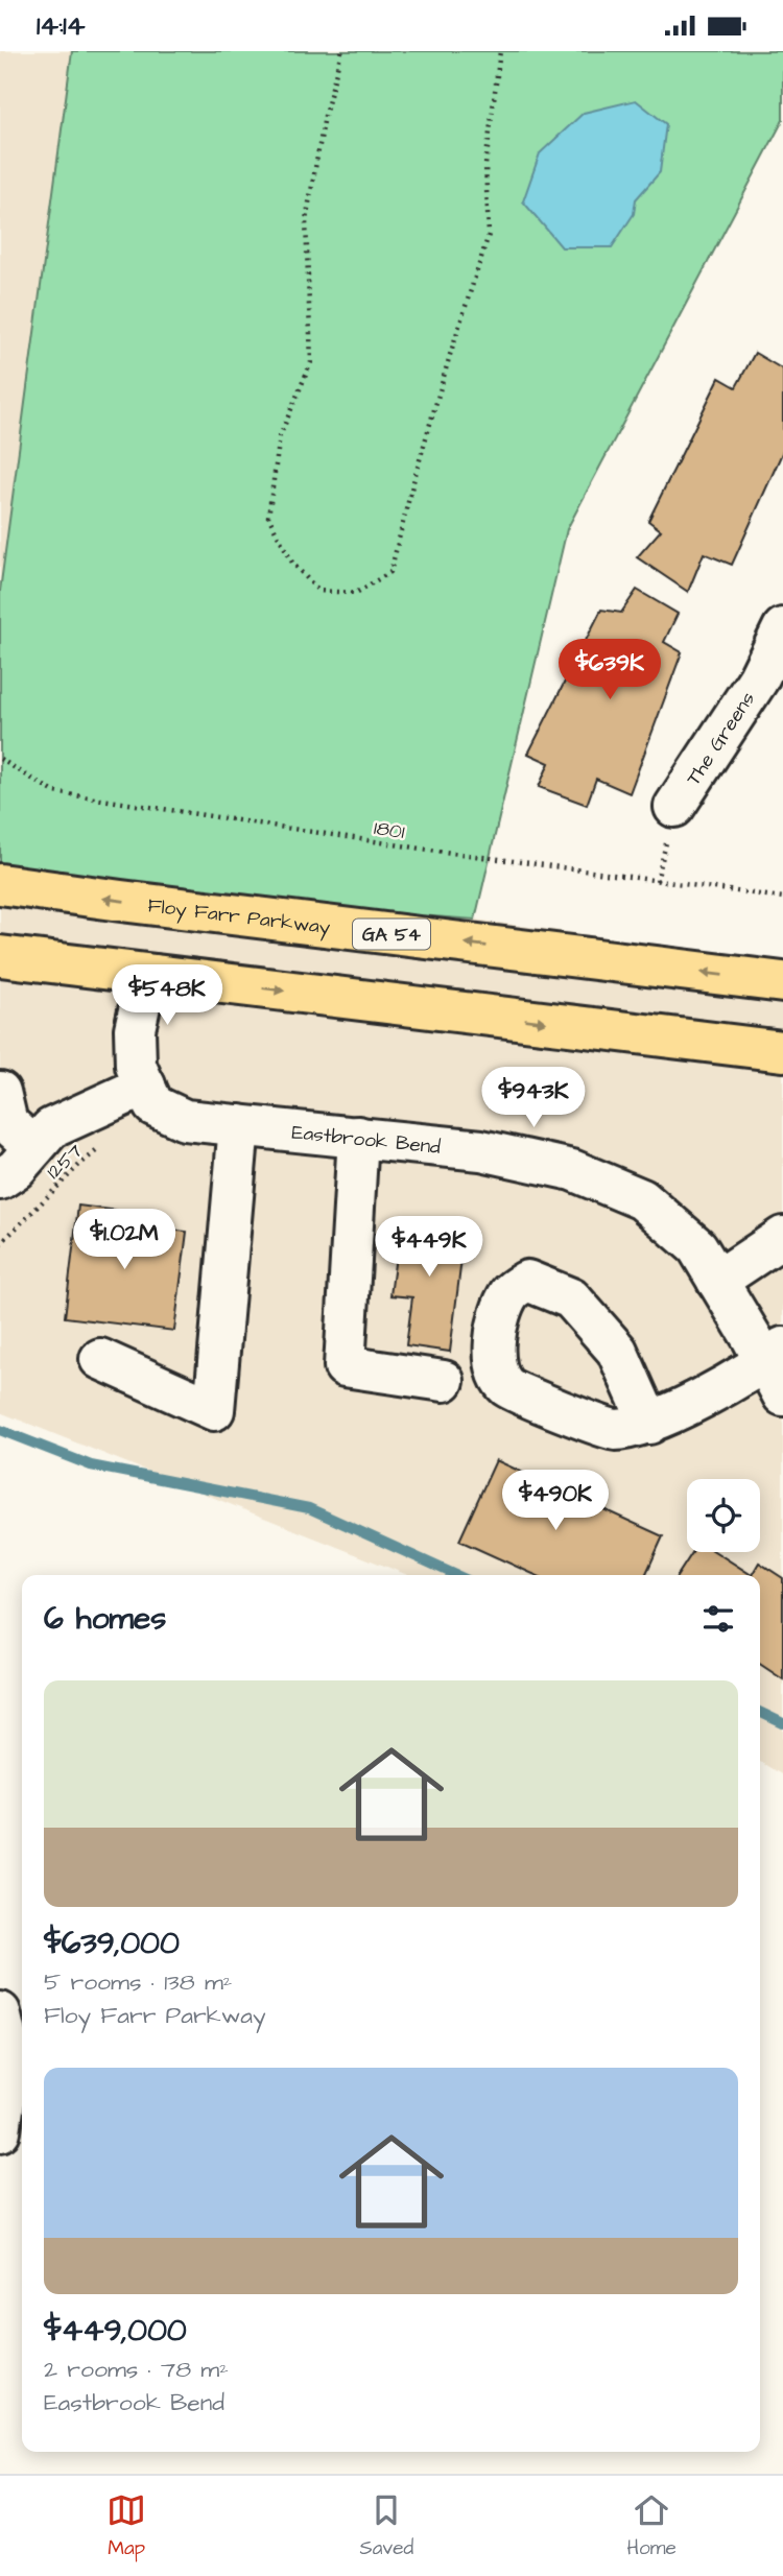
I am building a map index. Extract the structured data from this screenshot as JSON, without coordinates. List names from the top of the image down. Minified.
{"streets":{"main road":["Floy Farr Parkway","GA 54"],"street":["The Greens","Eastbrook Bend"],"path":["1801","1257"]},"page":{"status":"14:14","price":["$639K","$548K","$943K","$1.02M","$449K","$490K"],"heading":"6 homes","list":[{"name":"$639,000","note":"5 rooms · 138 m² · Floy Farr Parkway"},{"name":"$449,000","note":"2 rooms · 78 m² · Eastbrook Bend"}],"tabs":["Map","Saved","Home"]}}
